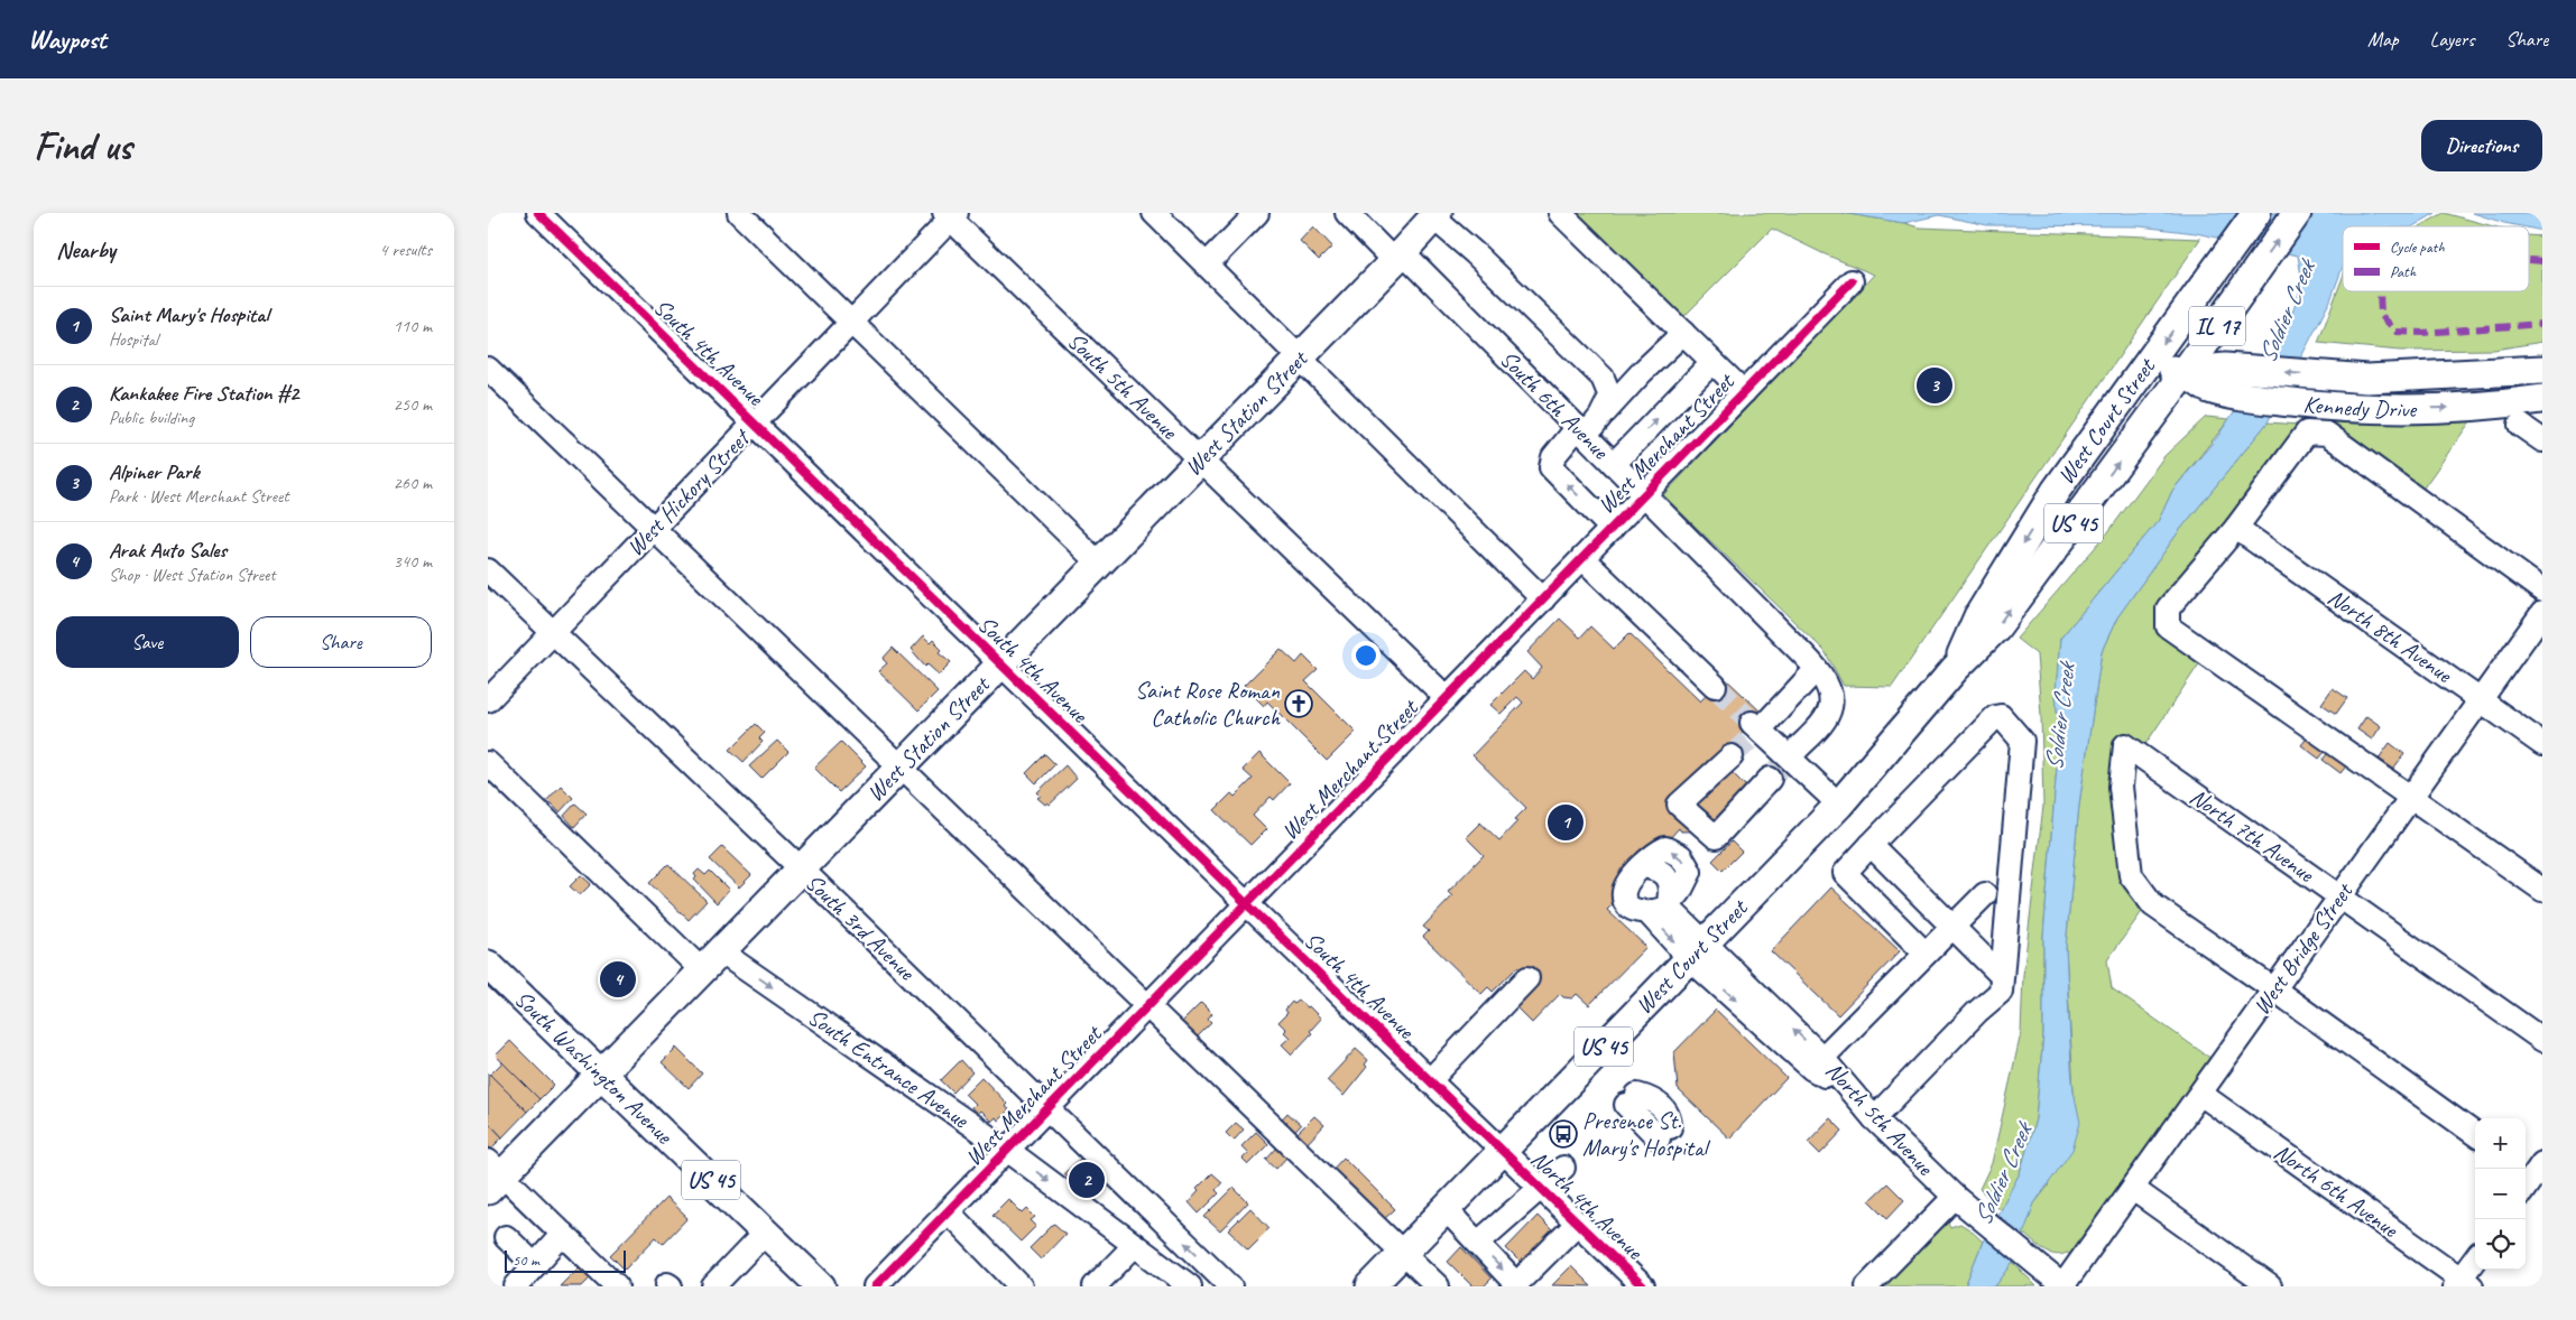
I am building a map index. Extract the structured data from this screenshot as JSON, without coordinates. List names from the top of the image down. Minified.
{"streets":{"main road":["IL 17","Kennedy Drive","West Station Street","West Court Street","US 45","South Washington Avenue"],"street":["South 4th Avenue","South 5th Avenue","South 6th Avenue","West Merchant Street","West Hickory Street","North 8th Avenue","North 7th Avenue","South 3rd Avenue","West Bridge Street","South Entrance Avenue","North 5th Avenue","North 6th Avenue","North 4th Avenue"]},"crossings":[["South 4th Avenue","West Station Street"],["South 4th Avenue","West Court Street"],["South 4th Avenue","West Merchant Street"],["South 4th Avenue","West Hickory Street"],["South 4th Avenue","North 4th Avenue"],["South 5th Avenue","West Station Street"],["South 5th Avenue","West Merchant Street"],["South 5th Avenue","West Hickory Street"],["South 6th Avenue","West Station Street"],["South 6th Avenue","West Merchant Street"],["Kennedy Drive","West Court Street"],["West Station Street","South 3rd Avenue"],["West Station Street","South Washington Avenue"],["West Station Street","South Entrance Avenue"],["West Court Street","North 5th Avenue"],["West Court Street","North 4th Avenue"],["West Merchant Street","South 3rd Avenue"],["West Merchant Street","South Entrance Avenue"],["West Hickory Street","South 3rd Avenue"],["North 8th Avenue","West Bridge Street"],["North 7th Avenue","West Bridge Street"],["West Bridge Street","North 5th Avenue"],["West Bridge Street","North 6th Avenue"]],"water":["Soldier Creek"],"places":{"church":["Saint Rose Roman Catholic Church"],"bus stop":["Presence St. Mary's Hospital"]},"legend":["Cycle path","Path"],"scale_bar":"50 m","page":{"header":"Waypost","nav":["Map","Layers","Share"],"buttons":["Directions",["Save","Share"]],"title":"Find us","heading":["Nearby","4 results"],"list":[{"mark":"1","name":"Saint Mary's Hospital","note":"Hospital","value":"110 m"},{"mark":"2","name":"Kankakee Fire Station #2","note":"Public building","value":"250 m"},{"mark":"3","name":"Alpiner Park","note":"Park · West Merchant Street","value":"260 m"},{"mark":"4","name":"Arak Auto Sales","note":"Shop · West Station Street","value":"340 m"}],"pins":["3","1","4","2"],"map_buttons":["+","−"],"scale":"50 m"}}
